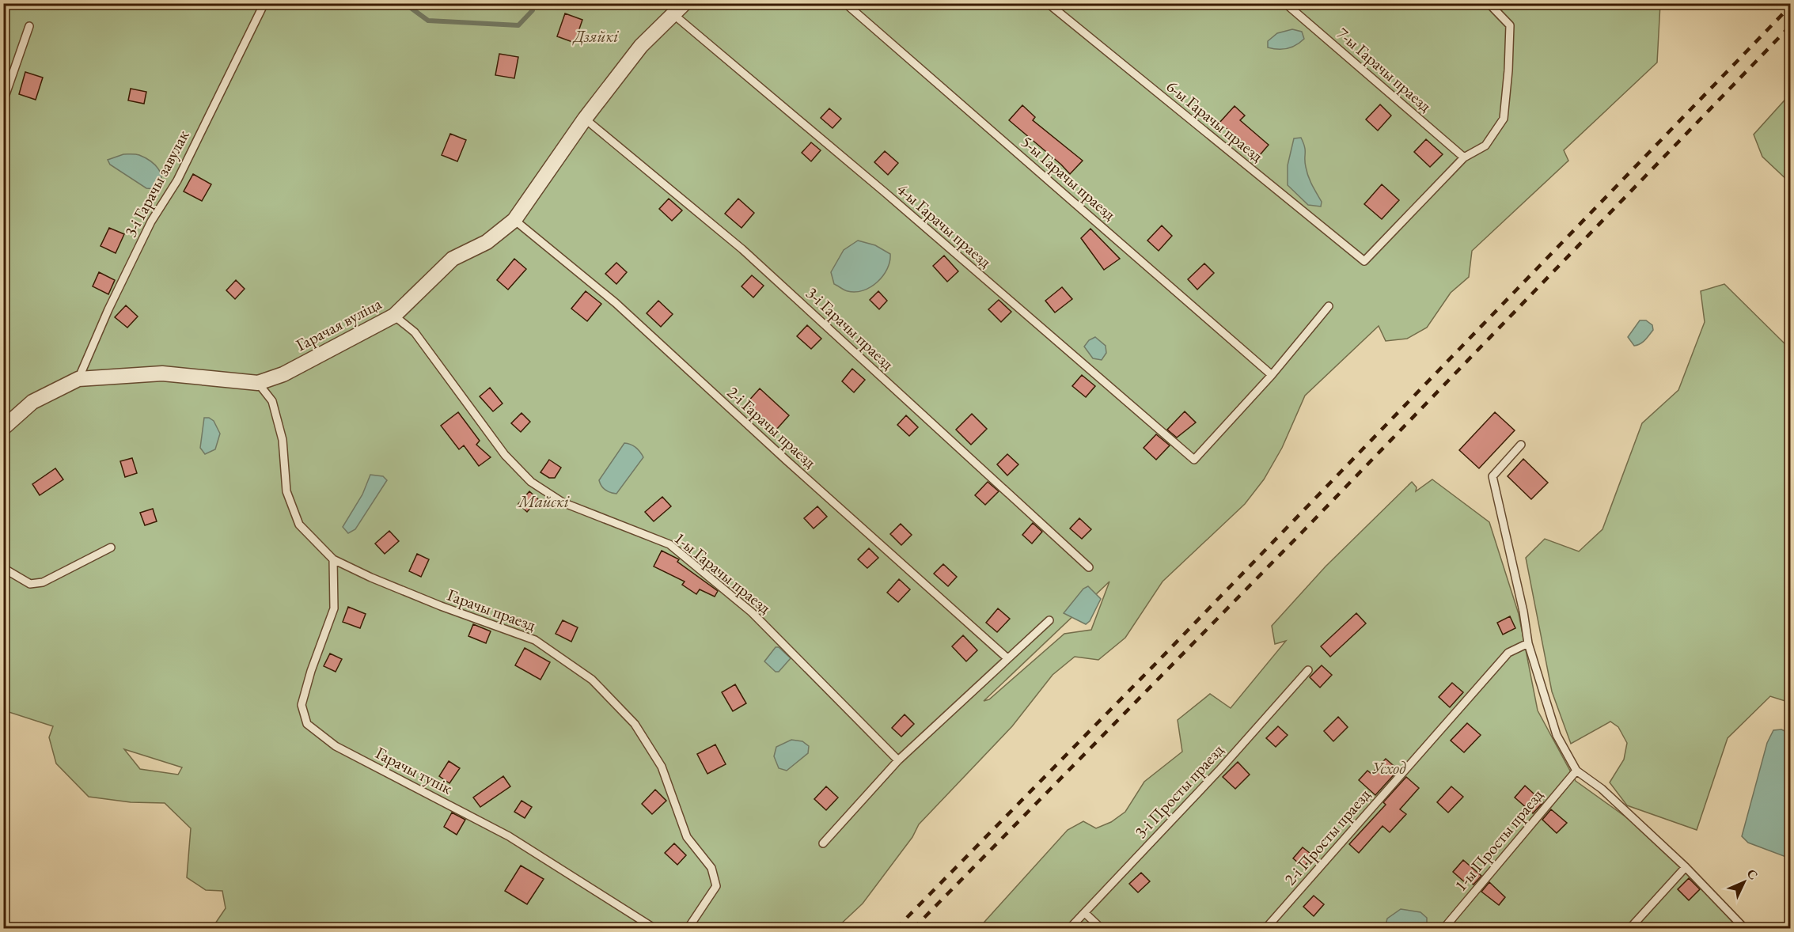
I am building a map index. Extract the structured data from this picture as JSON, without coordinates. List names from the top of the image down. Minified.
{"streets":{"street":["Гарачая вуліца"],"lane":["7-ы Гарачы праезд","6-ы Гарачы праезд","5-ы Гарачы праезд","3-і Гарачы завулак","4-ы Гарачы праезд","3-і Гарачы праезд","2-і Гарачы праезд","1-ы Гарачы праезд","Гарачы праезд","Гарачы тупік","3-і Просты праезд","2-і Просты праезд","1-ы Просты праезд"]},"crossings":[["7-ы Гарачы праезд","6-ы Гарачы праезд"],["5-ы Гарачы праезд","4-ы Гарачы праезд"],["3-і Гарачы завулак","Гарачая вуліца"],["4-ы Гарачы праезд","Гарачая вуліца"],["Гарачая вуліца","3-і Гарачы праезд"],["Гарачая вуліца","2-і Гарачы праезд"],["Гарачая вуліца","1-ы Гарачы праезд"],["Гарачая вуліца","Гарачы праезд"],["Гарачы праезд","Гарачы тупік"]],"parks":["Дзяйкі","Майскі","Усход"],"north":"top right"}
